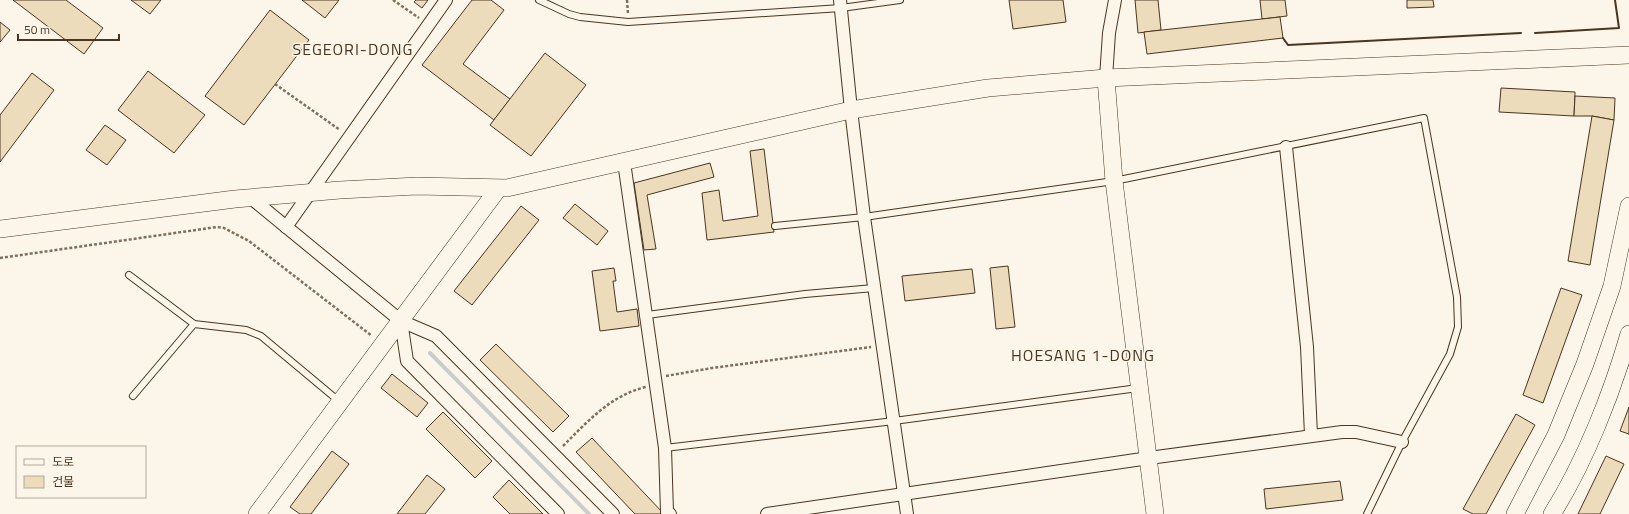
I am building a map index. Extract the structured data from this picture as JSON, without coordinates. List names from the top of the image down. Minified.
{"districts":["SEGEORI-DONG","HOESANG 1-DONG"],"legend":["도로","건물"],"scale_bar":"50 m"}
